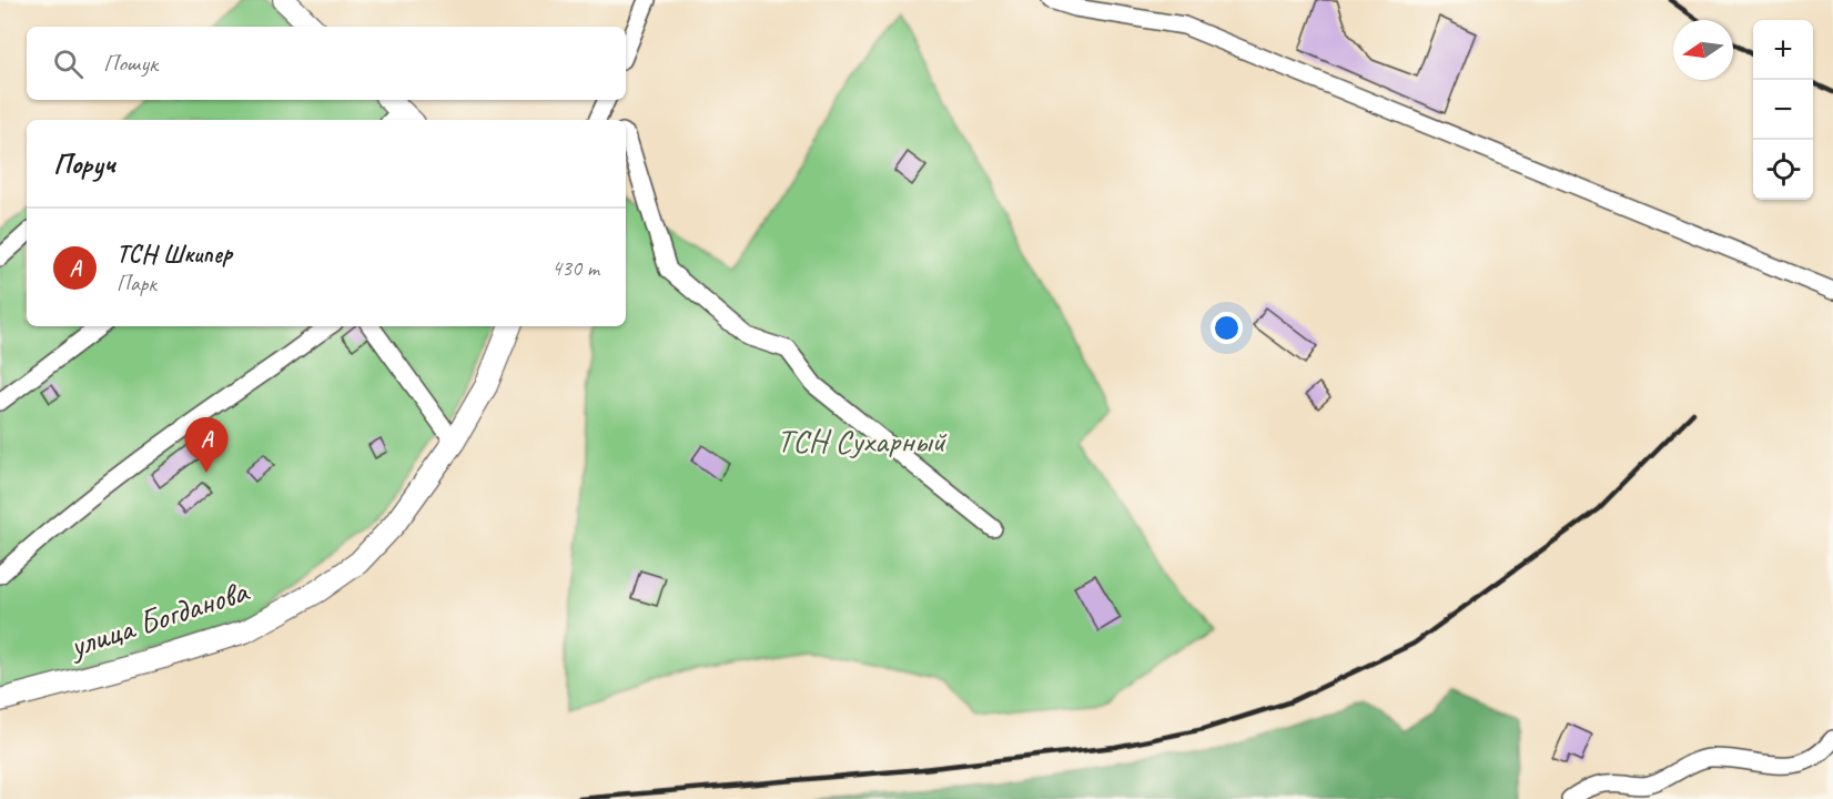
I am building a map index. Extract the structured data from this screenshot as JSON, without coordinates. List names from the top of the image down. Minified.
{"streets":{"main road":["улица Богданова"]},"parks":["ТСН Сухарный"],"north":"left","page":{"map_buttons":["+","−"],"search":"Пошук","heading":"Поруч","list":[{"mark":"A","name":"ТСН Шкипер","note":"Парк","value":"430 m"}],"pins":"A"}}
